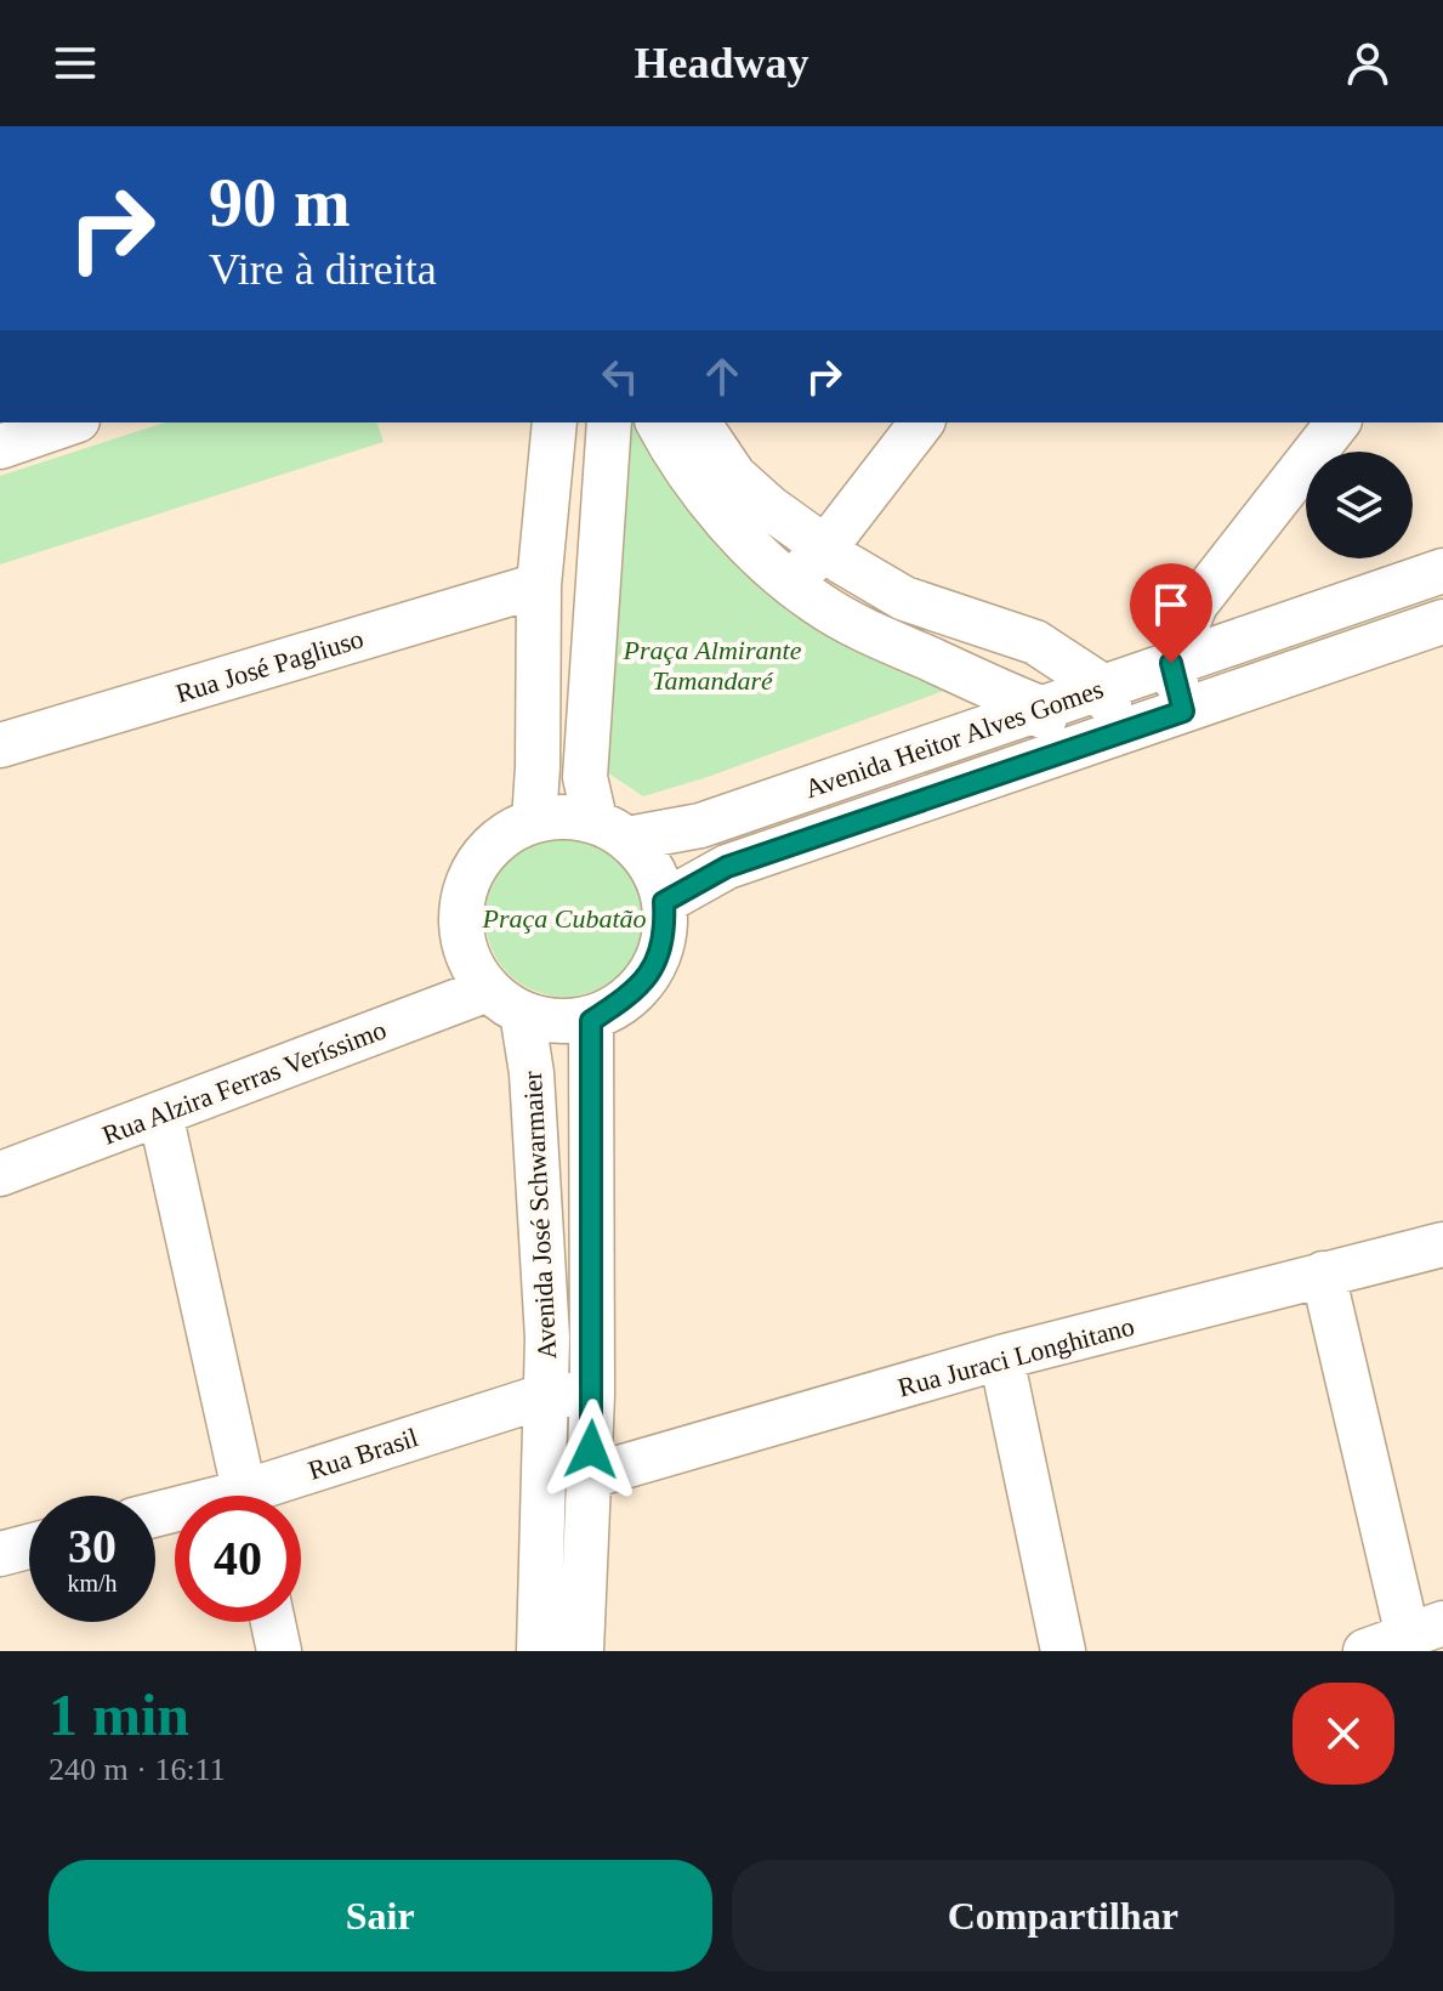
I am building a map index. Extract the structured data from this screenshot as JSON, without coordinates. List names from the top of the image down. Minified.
{"streets":{"street":["Rua José Pagliuso","Avenida Heitor Alves Gomes","Rua Alzira Ferras Veríssimo","Avenida José Schwarmaier","Rua Juraci Longhitano","Rua Brasil"]},"crossings":[["Avenida Heitor Alves Gomes","Rua Alzira Ferras Veríssimo"],["Avenida Heitor Alves Gomes","Avenida José Schwarmaier"],["Rua Alzira Ferras Veríssimo","Avenida José Schwarmaier"],["Avenida José Schwarmaier","Rua Juraci Longhitano"],["Avenida José Schwarmaier","Rua Brasil"]],"parks":["Praça Almirante Tamandaré","Praça Cubatão"],"page":{"header":"Headway","turn":["90 m","Vire à direita"],"speed":"30 km/h","limit":"40","heading":["1 min","240 m · 16:11"],"buttons":["Sair","Compartilhar"]}}
